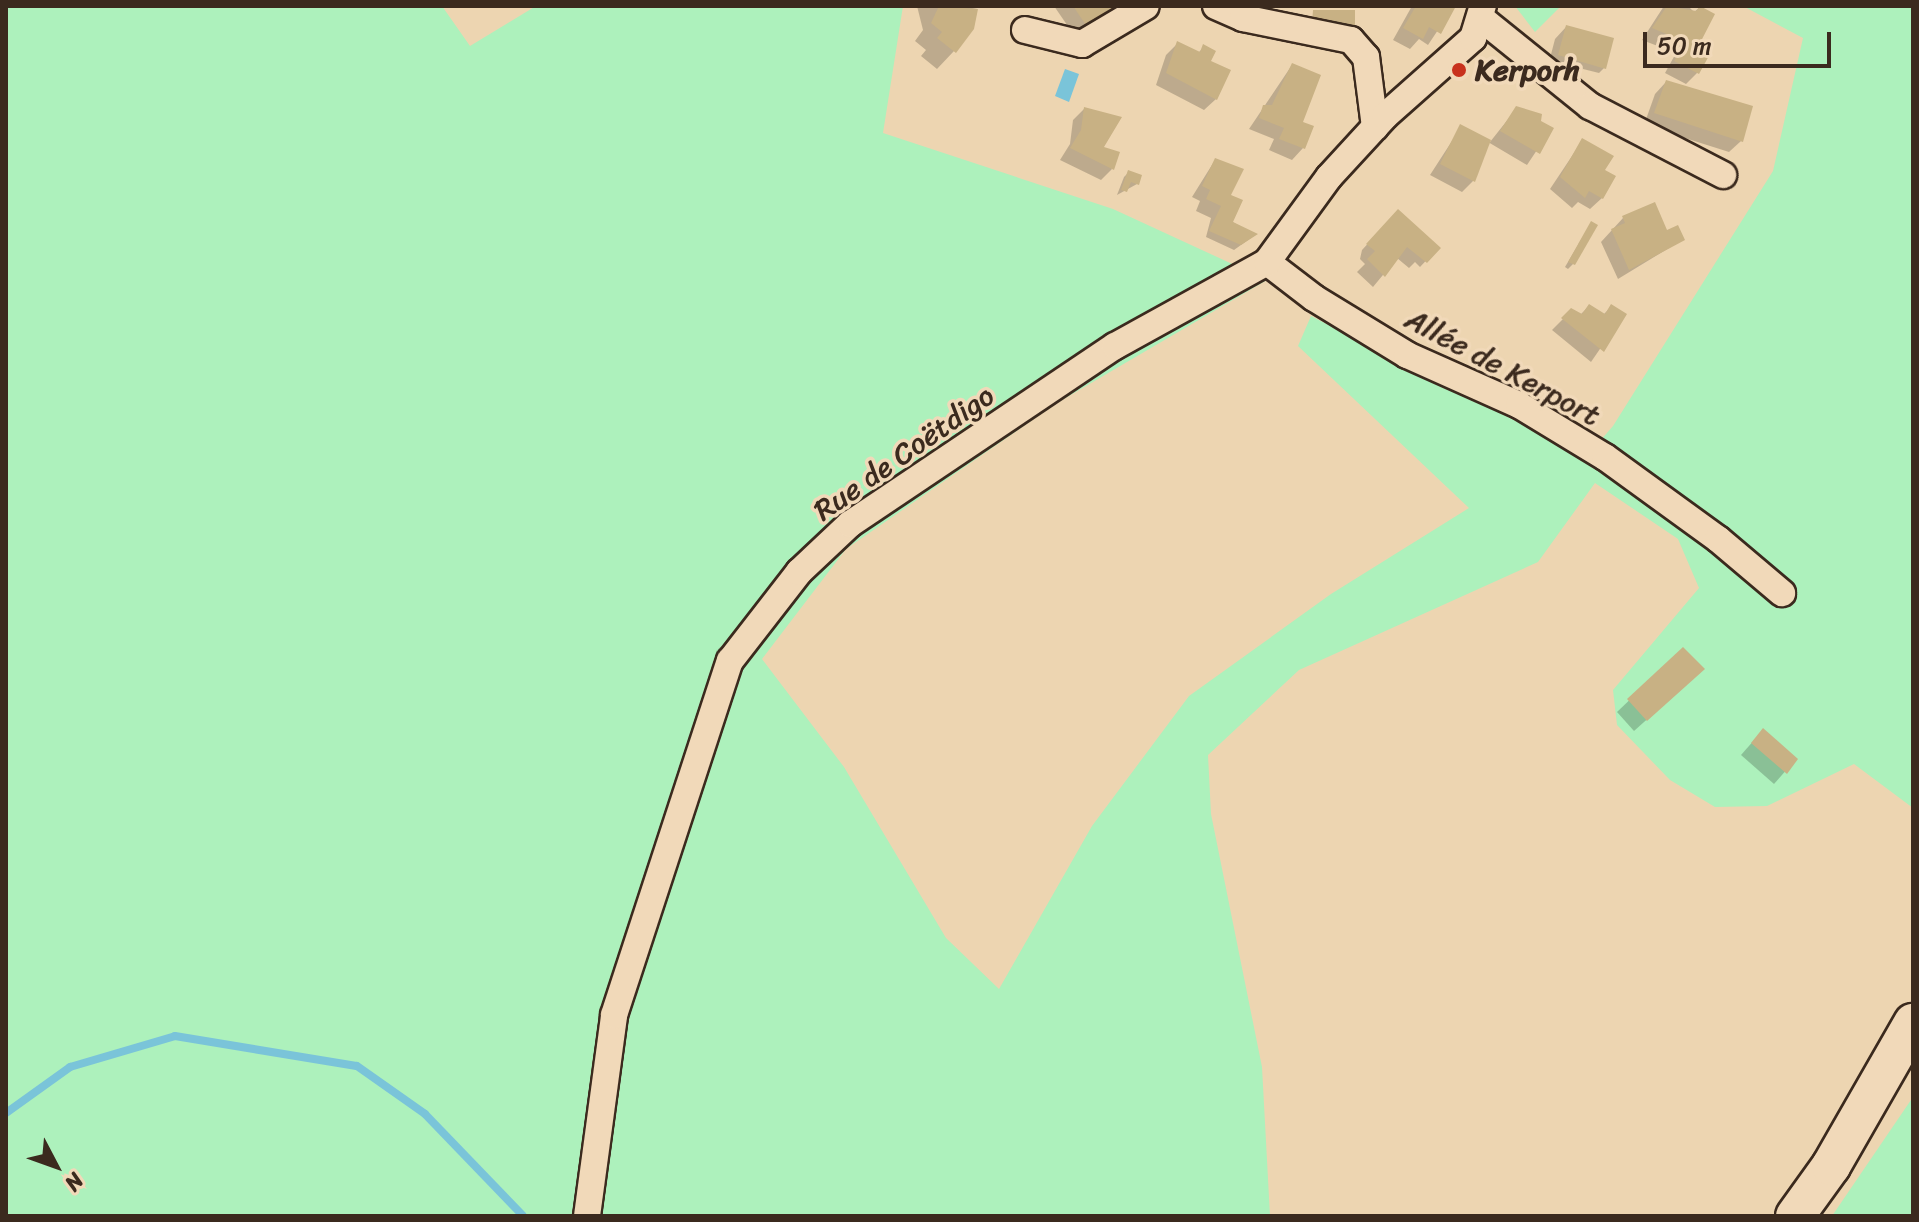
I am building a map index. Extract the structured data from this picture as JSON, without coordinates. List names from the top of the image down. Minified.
{"streets":{"street":["Allée de Kerport","Rue de Coëtdigo"]},"crossings":[["Allée de Kerport","Rue de Coëtdigo"]],"places":["Kerporh"],"scale_bar":"50 m","north":"bottom right"}
